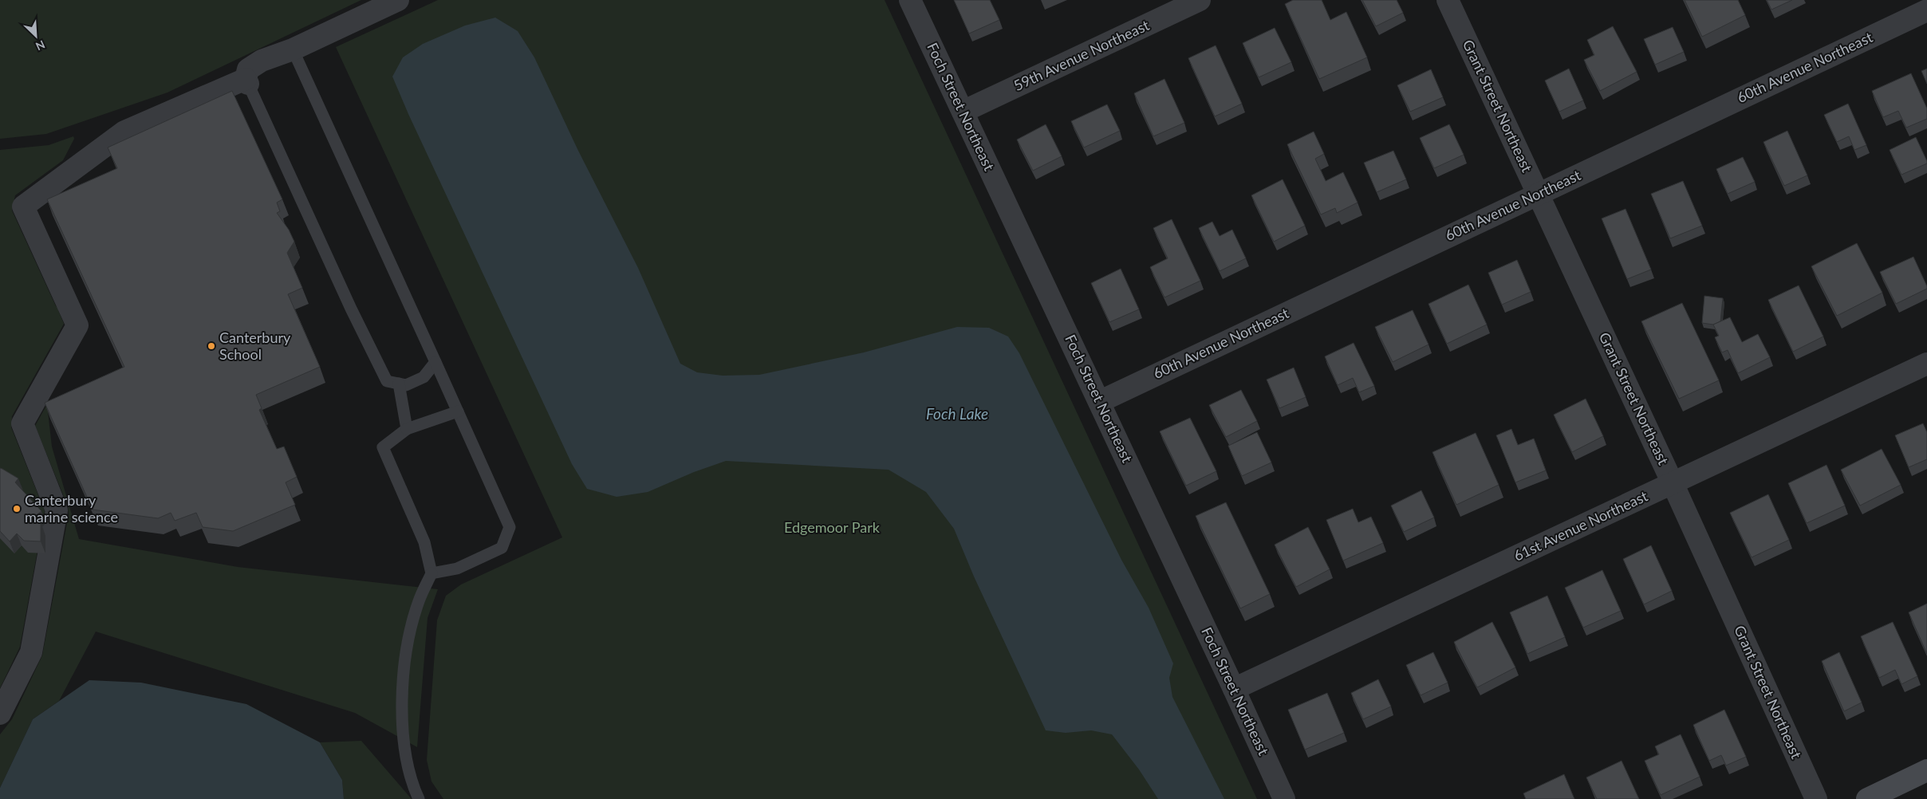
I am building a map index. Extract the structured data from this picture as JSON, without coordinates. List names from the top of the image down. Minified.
{"streets":{"street":["59th Avenue Northeast","60th Avenue Northeast","Grant Street Northeast","Foch Street Northeast","61st Avenue Northeast"]},"crossings":[["59th Avenue Northeast","Foch Street Northeast"],["60th Avenue Northeast","Grant Street Northeast"],["60th Avenue Northeast","Foch Street Northeast"],["Grant Street Northeast","61st Avenue Northeast"],["Foch Street Northeast","61st Avenue Northeast"]],"water":["Foch Lake"],"parks":["Edgemoor Park"],"places":["Canterbury School","Canterbury marine science"],"north":"bottom right"}
